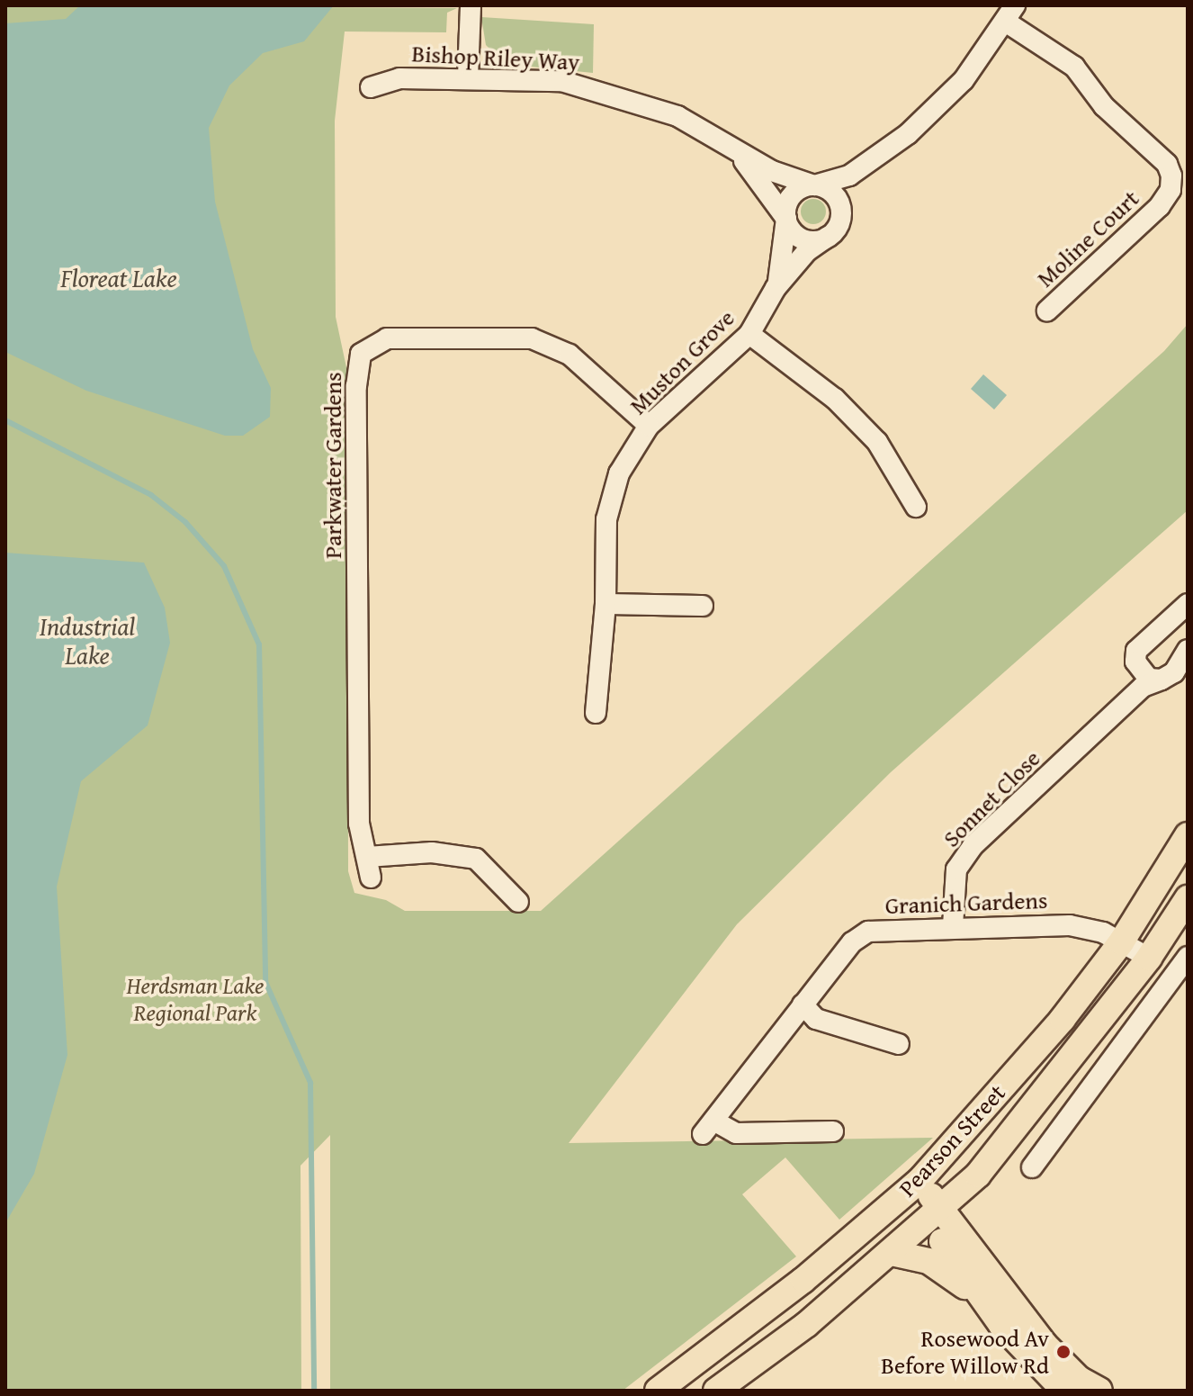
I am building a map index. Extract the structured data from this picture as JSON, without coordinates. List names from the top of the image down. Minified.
{"streets":{"main road":["Pearson Street"],"street":["Bishop Riley Way","Moline Court","Muston Grove","Parkwater Gardens","Sonnet Close","Granich Gardens"]},"crossings":[["Bishop Riley Way","Muston Grove"],["Muston Grove","Parkwater Gardens"],["Sonnet Close","Granich Gardens"],["Granich Gardens","Pearson Street"]],"water":["Floreat Lake","Industrial Lake"],"parks":["Herdsman Lake Regional Park"],"places":["Rosewood Av Before Willow Rd"]}
